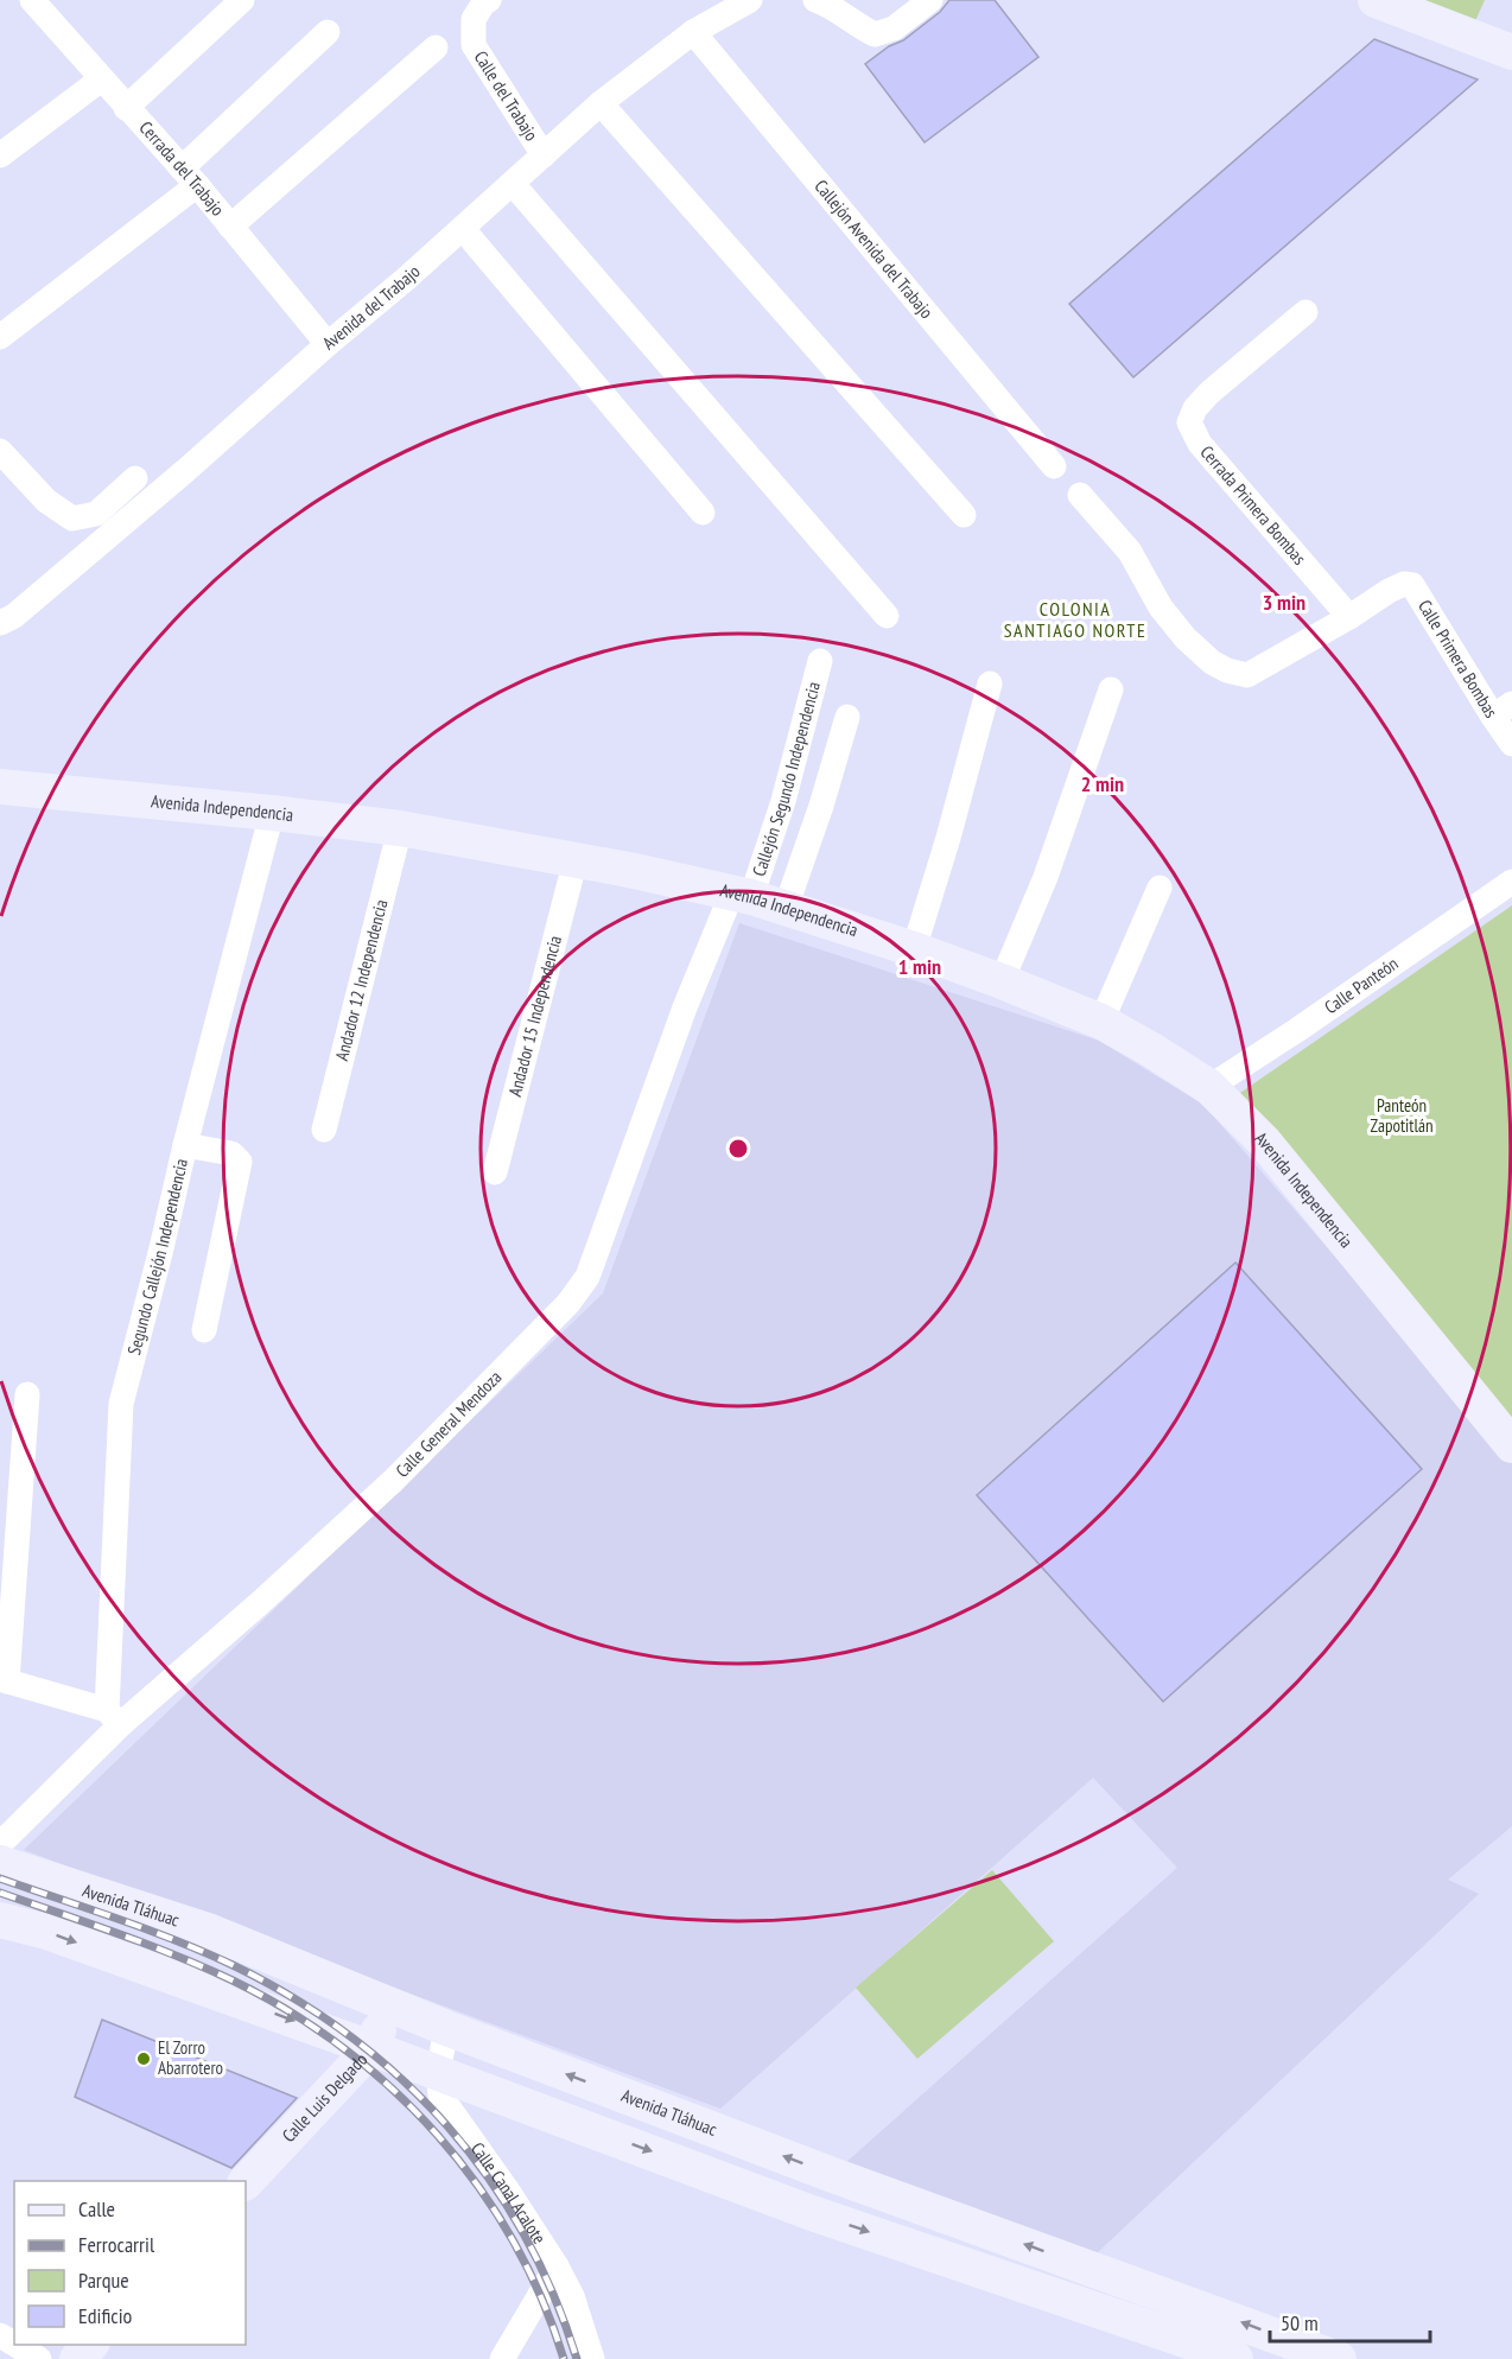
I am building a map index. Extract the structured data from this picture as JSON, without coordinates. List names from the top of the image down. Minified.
{"streets":{"main road":["Avenida Independencia","Avenida Tláhuac","Calle Luis Delgado"],"street":["Calle del Trabajo","Cerrada del Trabajo","Callejón Avenida del Trabajo","Avenida del Trabajo","Cerrada Primera Bombas","Calle Primera Bombas","Callejón Segundo Independencia","Andador 12 Independencia","Calle Panteón","Andador 15 Independencia","Segundo Callejón Independencia","Calle General Mendoza","Calle Canal Acalote"]},"crossings":[["Calle del Trabajo","Avenida del Trabajo"],["Cerrada del Trabajo","Avenida del Trabajo"],["Callejón Avenida del Trabajo","Avenida del Trabajo"],["Cerrada Primera Bombas","Calle Primera Bombas"],["Callejón Segundo Independencia","Avenida Independencia"],["Callejón Segundo Independencia","Calle General Mendoza"],["Avenida Independencia","Andador 12 Independencia"],["Avenida Independencia","Calle Panteón"],["Avenida Independencia","Andador 15 Independencia"],["Avenida Independencia","Segundo Callejón Independencia"],["Avenida Independencia","Calle General Mendoza"],["Segundo Callejón Independencia","Calle General Mendoza"],["Avenida Tláhuac","Calle Luis Delgado"],["Avenida Tláhuac","Calle Canal Acalote"]],"districts":["COLONIA SANTIAGO NORTE"],"parks":["Panteón Zapotitlán"],"places":["El Zorro Abarrotero"],"legend":["Calle","Ferrocarril","Parque","Edificio"],"scale_bar":"50 m","rings":["3 min","2 min","1 min"]}
